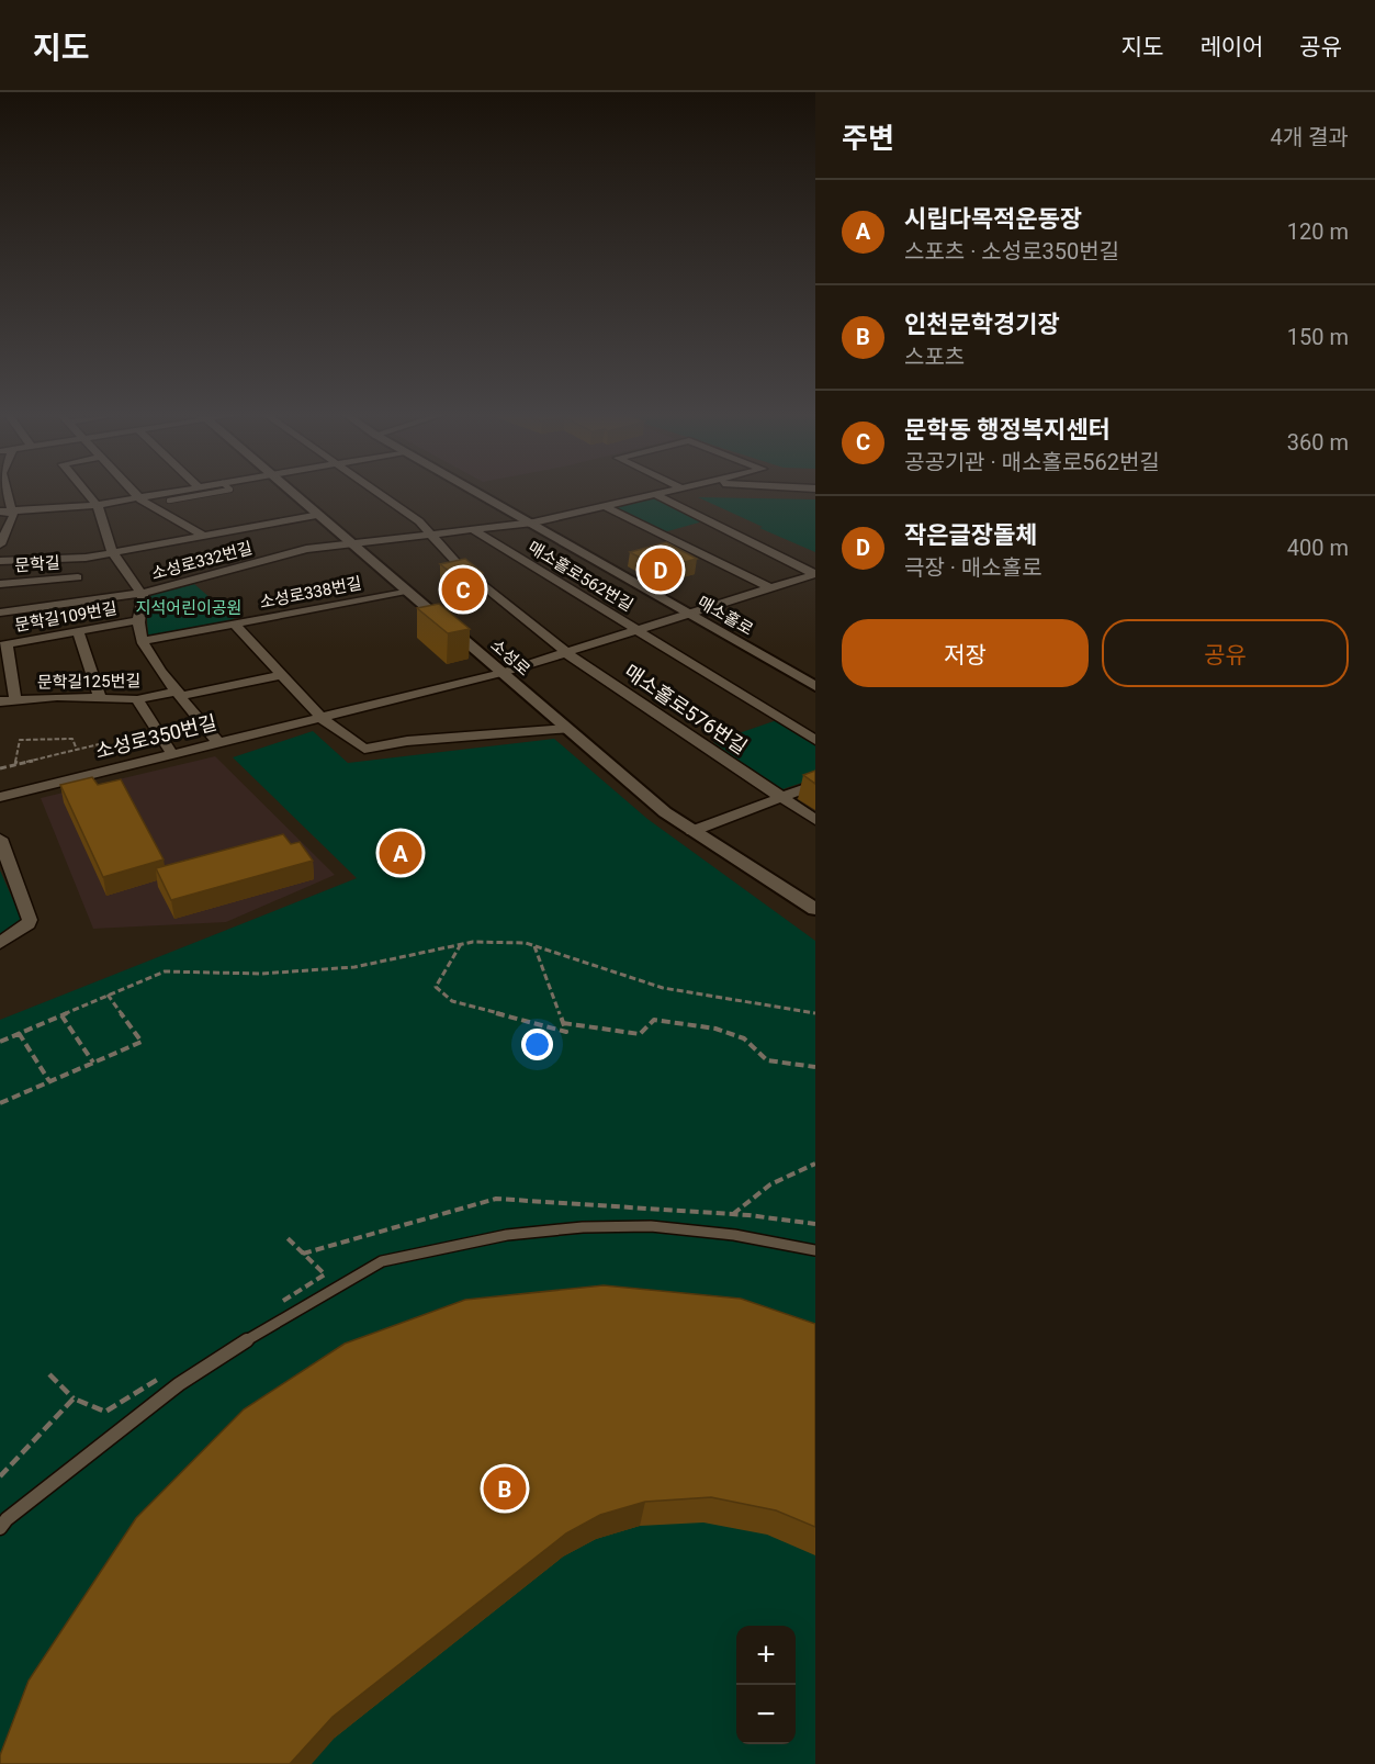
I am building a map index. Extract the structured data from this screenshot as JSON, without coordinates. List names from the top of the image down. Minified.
{"streets":{"street":["소성로332번길","문학길","매소홀로562번길","소성로338번길","매소홀로","문학길109번길","소성로","문학길125번길","매소홀로576번길","소성로350번길"]},"crossings":[["소성로332번길","매소홀로562번길"],["소성로332번길","소성로"],["소성로332번길","문학길125번길"],["매소홀로562번길","매소홀로"],["매소홀로562번길","소성로"],["매소홀로562번길","매소홀로576번길"],["소성로338번길","소성로"],["소성로338번길","문학길125번길"],["매소홀로","매소홀로576번길"],["문학길109번길","문학길125번길"],["소성로","매소홀로576번길"],["소성로","소성로350번길"],["매소홀로576번길","소성로350번길"]],"parks":["지석어린이공원"],"page":{"header":"지도","nav":["지도","레이어","공유"],"heading":["주변","4개 결과"],"list":[{"mark":"A","name":"시립다목적운동장","note":"스포츠 · 소성로350번길","value":"120 m"},{"mark":"B","name":"인천문학경기장","note":"스포츠","value":"150 m"},{"mark":"C","name":"문학동 행정복지센터","note":"공공기관 · 매소홀로562번길","value":"360 m"},{"mark":"D","name":"작은글장돌체","note":"극장 · 매소홀로","value":"400 m"}],"pins":["D","C","A","B"],"buttons":["저장","공유"],"map_buttons":["+","−"]}}
